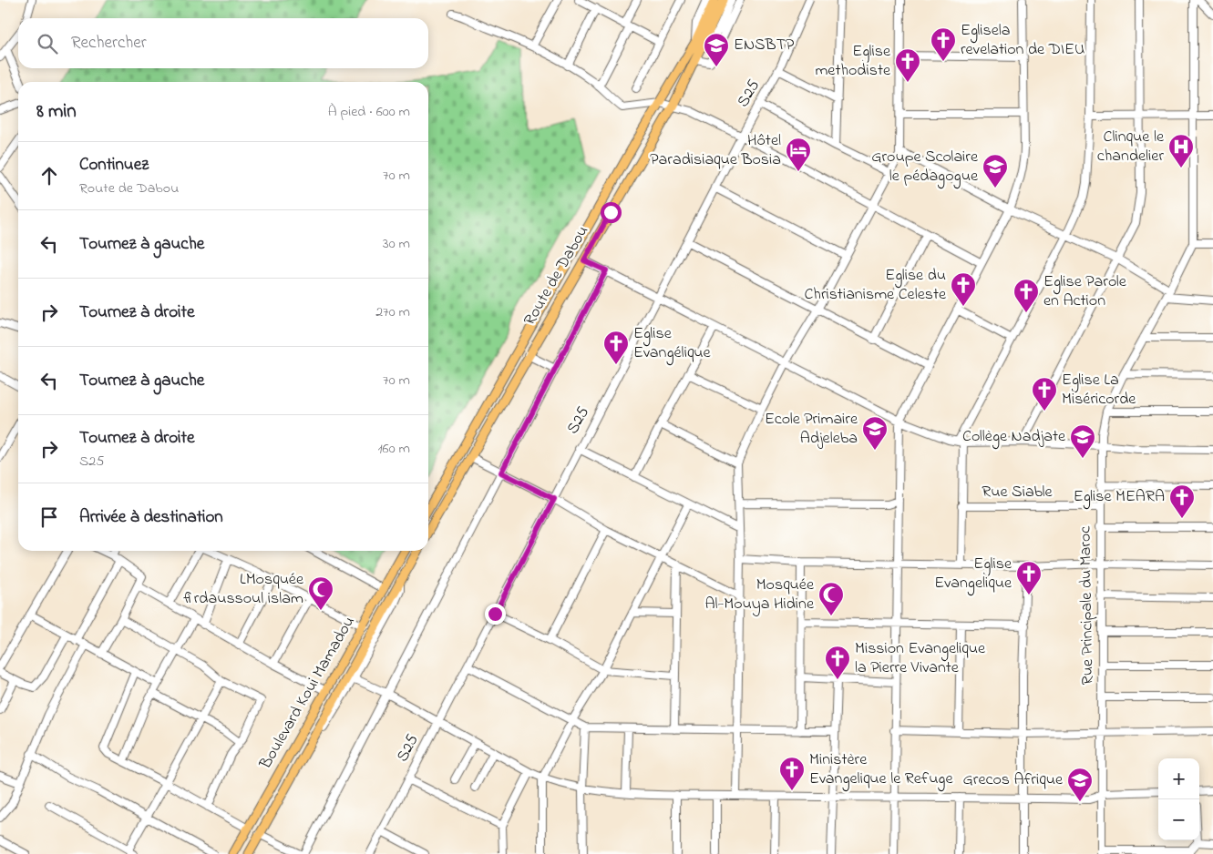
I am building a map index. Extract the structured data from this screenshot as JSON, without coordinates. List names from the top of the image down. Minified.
{"streets":{"main road":["Route de Dabou","Boulevard Koui Mamadou"],"street":["S25","Rue Siable","Rue Principale du Maroc"]},"crossings":[["Rue Siable","Rue Principale du Maroc"]],"places":{"church":["Eglisela revelation de DIEU","Eglise methodiste","Eglise du Christianisme Celeste","Eglise Parole en Action","Eglise Evangélique","Eglise La Miséricorde","Eglise MEARA","Eglise Evangelique","Mission Evangelique la Pierre Vivante","Ministère Evangelique le Refuge"],"school or university":["ENSBTP","Groupe Scolaire le pédagogue","Ecole Primaire Adjeleba","Collège Nadjate","Grecos Afrique"],"hospital":["Clinque le chandelier"],"hotel":["Hôtel Paradisiaque Bosia"],"mosque":["LMosquée firdaussoul islam","Mosquée Al-Mouya Hidine"]},"page":{"search":"Rechercher","heading":["8 min","À pied · 600 m"],"list":[["Continuez","Route de Dabou","70 m"],["Tournez à gauche","30 m"],["Tournez à droite","270 m"],["Tournez à gauche","70 m"],["Tournez à droite","S25","160 m"],"Arrivée à destination"],"map_buttons":["+","−"]}}
